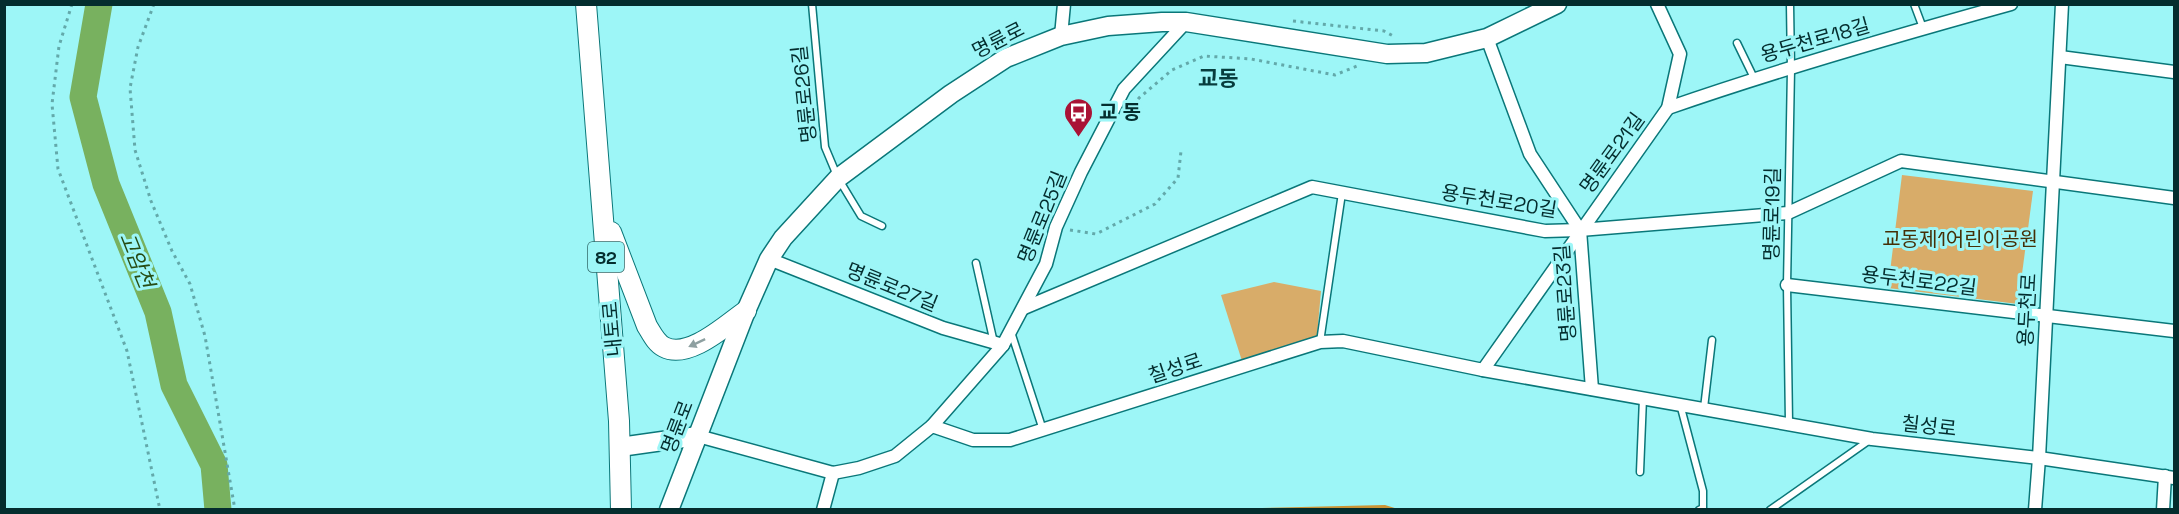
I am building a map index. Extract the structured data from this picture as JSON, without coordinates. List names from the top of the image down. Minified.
{"streets":{"main road":["82","내토로"],"street":["명륜로","용두천로18길","명륜로21길","용두천로20길","명륜로25길","용두천로22길","명륜로27길","명륜로23길","용두천로","칠성로"],"lane":["명륜로26길","명륜로19길"]},"crossings":[["명륜로","명륜로26길"],["명륜로","명륜로25길"],["명륜로","명륜로27길"],["명륜로","명륜로23길"],["용두천로18길","명륜로21길"],["용두천로18길","명륜로19길"],["명륜로21길","용두천로20길"],["명륜로21길","명륜로23길"],["명륜로21길","칠성로"],["용두천로20길","명륜로19길"],["용두천로20길","명륜로25길"],["용두천로20길","명륜로23길"],["용두천로20길","용두천로"],["명륜로19길","용두천로22길"],["명륜로19길","칠성로"],["명륜로25길","명륜로27길"],["명륜로25길","칠성로"],["용두천로22길","용두천로"],["명륜로23길","칠성로"],["용두천로","칠성로"]],"districts":["교동"],"water":["고암천"],"parks":["교동제1어린이공원"],"places":{"bus stop":["교 동"]}}
